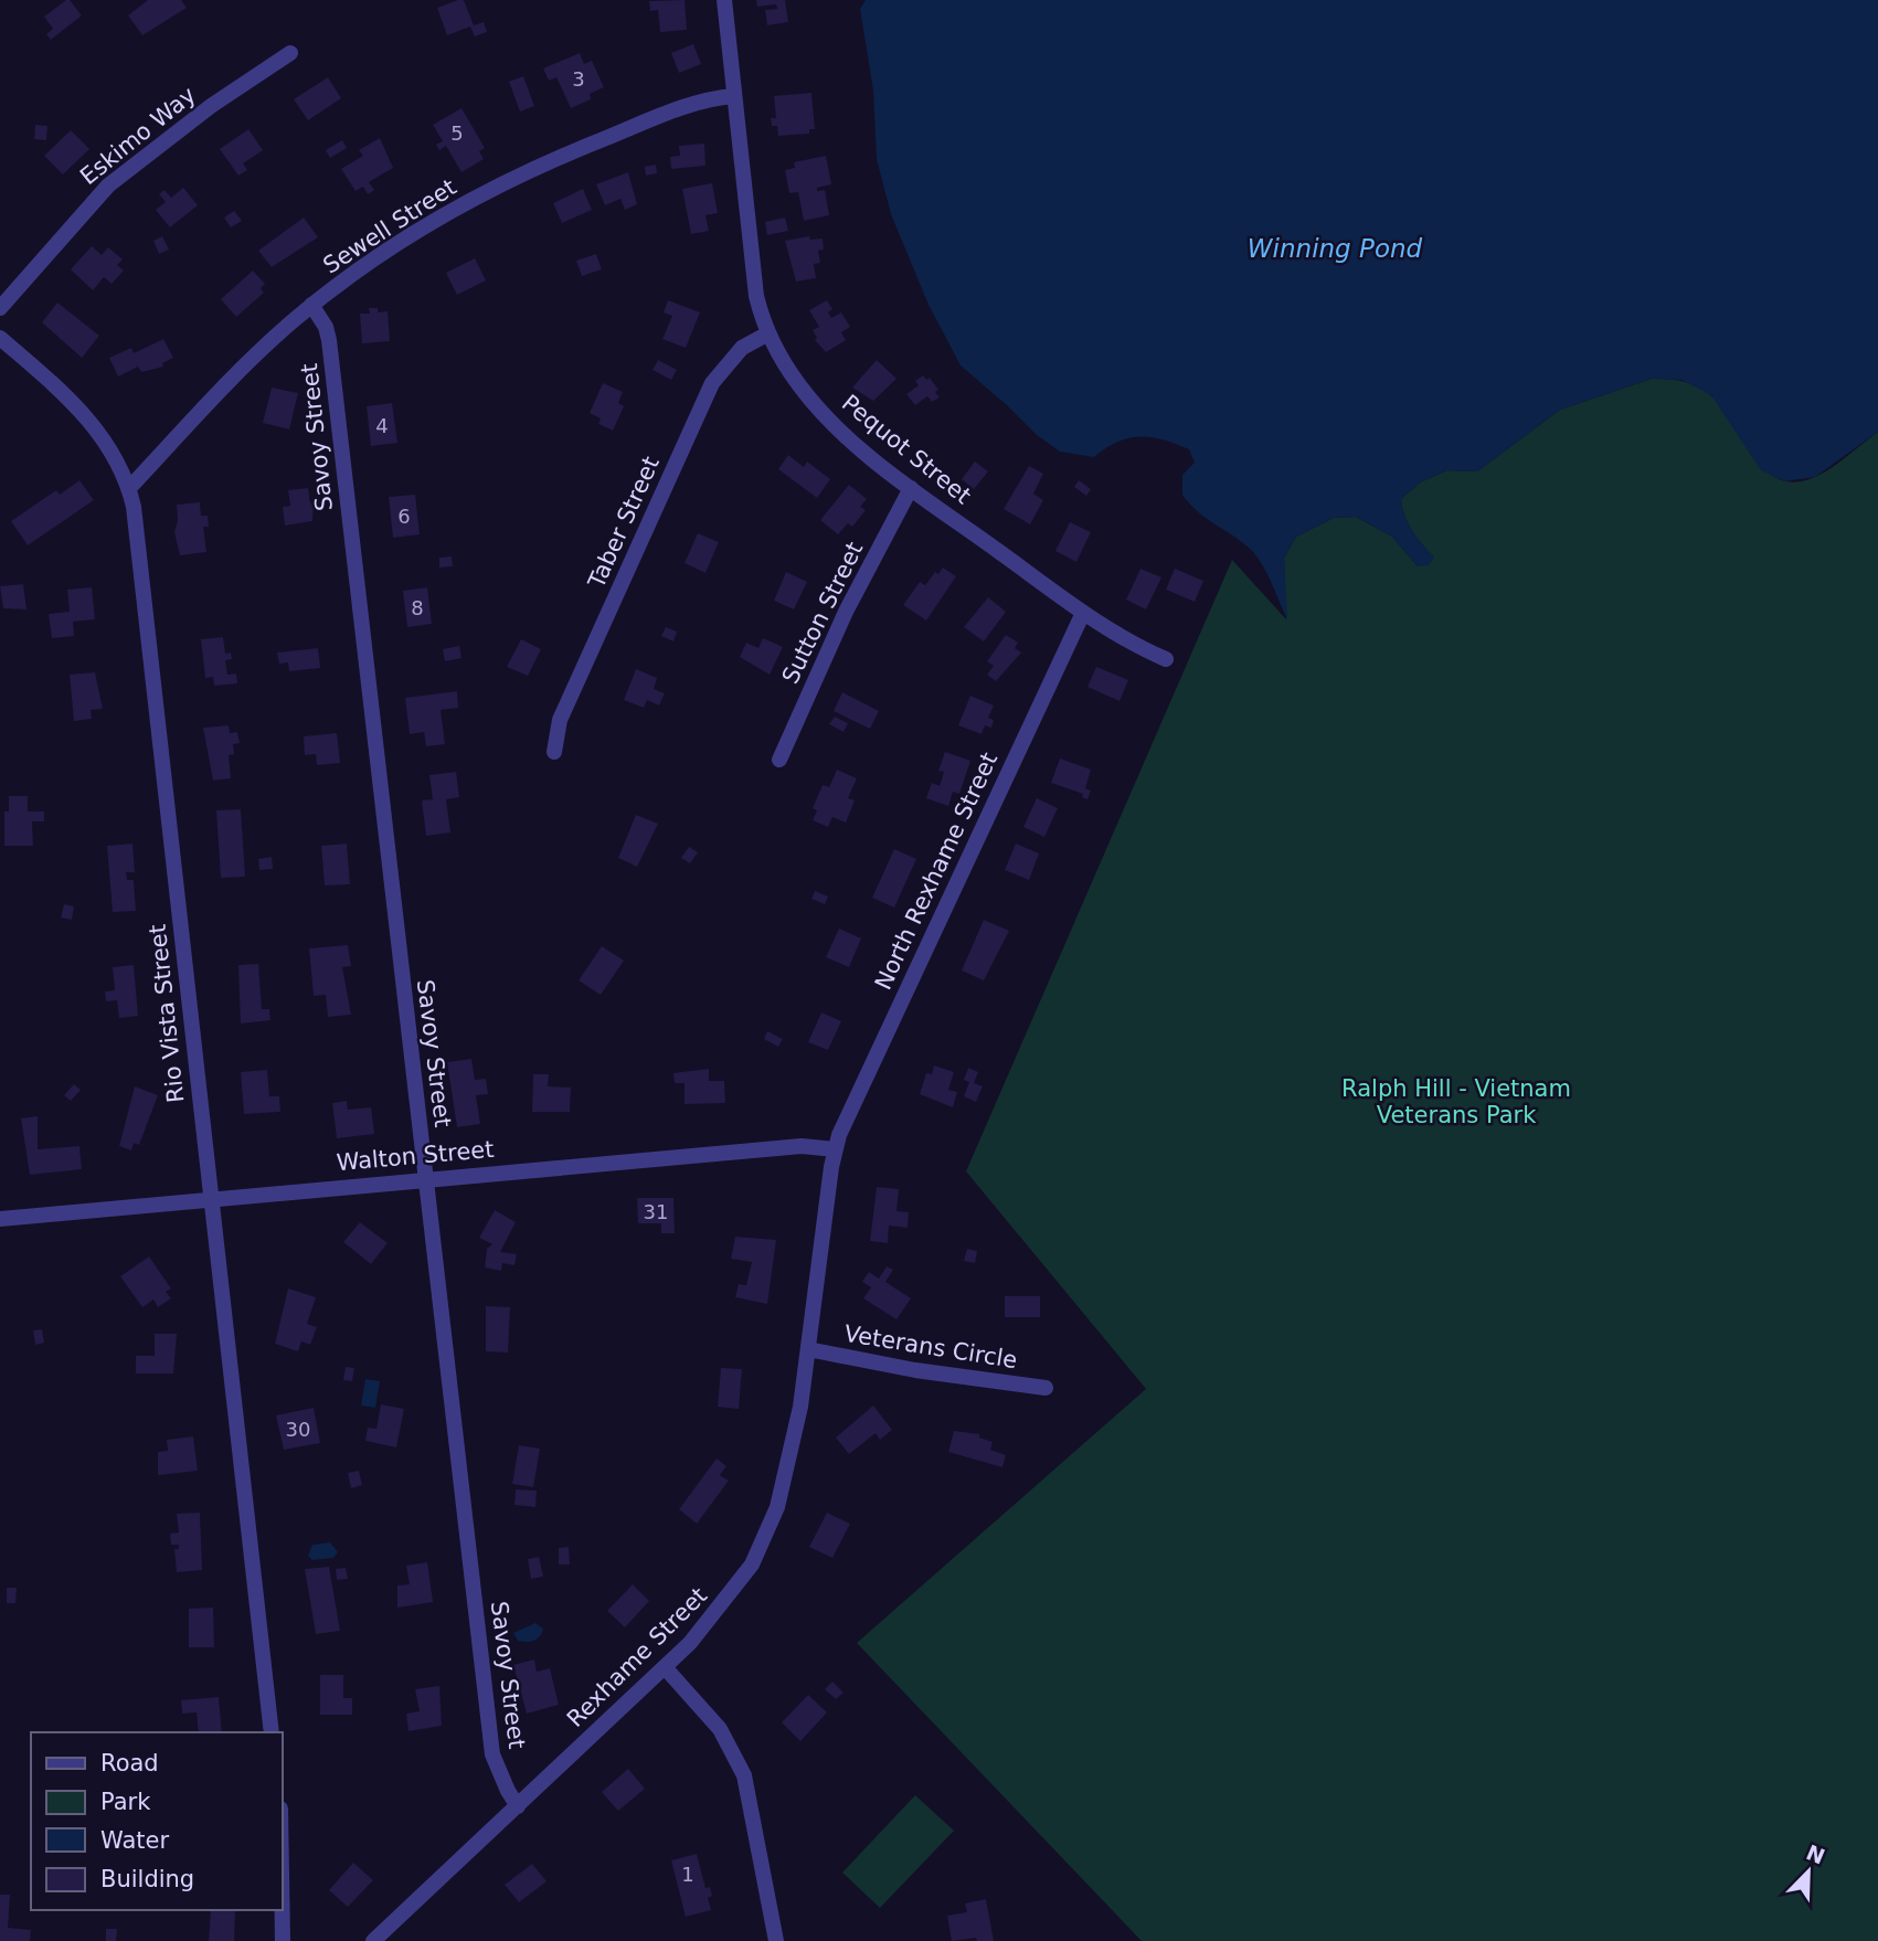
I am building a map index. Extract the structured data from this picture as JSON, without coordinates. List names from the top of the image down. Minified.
{"streets":{"street":["Eskimo Way","Sewell Street","Savoy Street","Pequot Street","Taber Street","Sutton Street","North Rexhame Street","Rio Vista Street","Walton Street","Veterans Circle","Rexhame Street"]},"crossings":[["Sewell Street","Savoy Street"],["Sewell Street","Pequot Street"],["Sewell Street","Rio Vista Street"],["Savoy Street","Walton Street"],["Savoy Street","Rexhame Street"],["Pequot Street","Taber Street"],["Pequot Street","Sutton Street"],["Pequot Street","North Rexhame Street"],["North Rexhame Street","Walton Street"],["North Rexhame Street","Rexhame Street"],["Rio Vista Street","Walton Street"],["Walton Street","Rexhame Street"],["Veterans Circle","Rexhame Street"]],"water":["Winning Pond"],"parks":["Ralph Hill - Vietnam Veterans Park"],"house_numbers":["3","5","4","6","8","31","30","1"],"legend":["Road","Park","Water","Building"],"north":"top right"}
